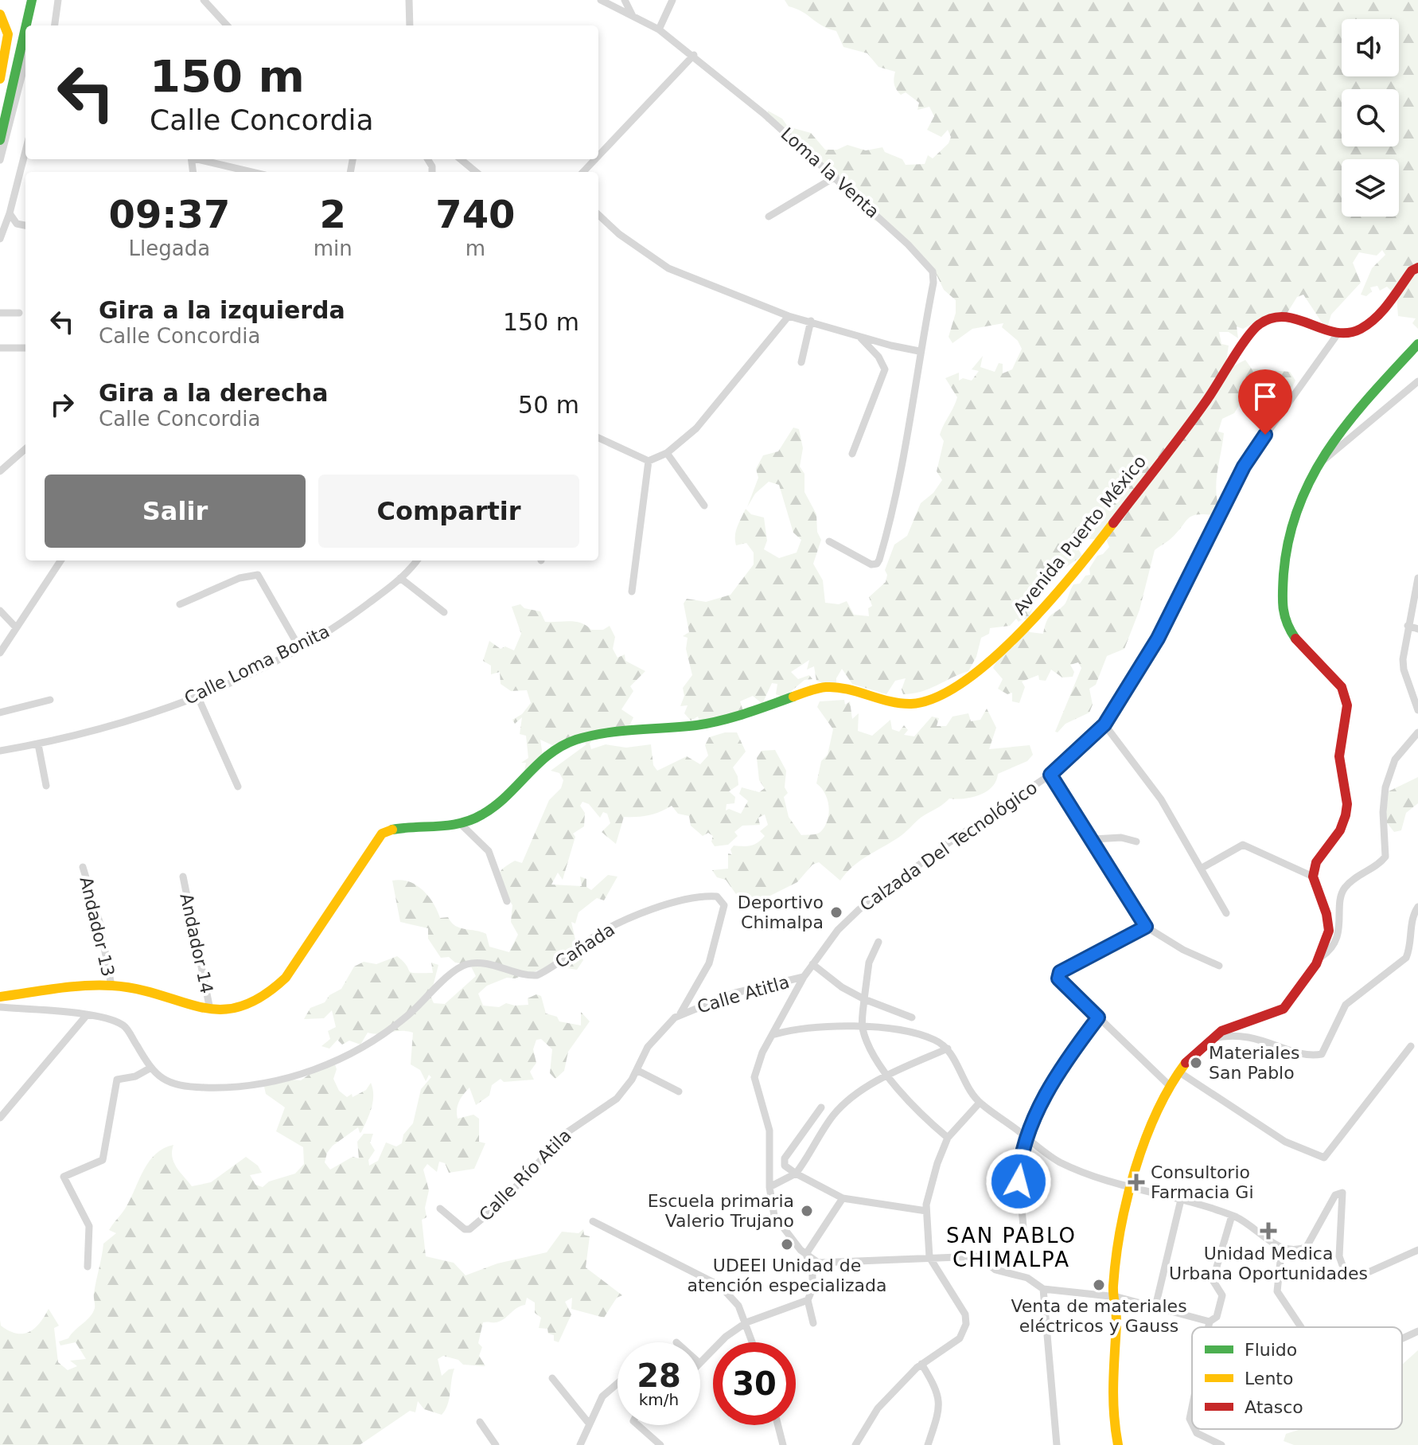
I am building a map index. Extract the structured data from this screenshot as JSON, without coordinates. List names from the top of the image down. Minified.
{"streets":{"main road":["Avenida Puerto México"],"street":["Loma la Venta","Calle Loma Bonita","Calzada Del Tecnológico","Andador 13","Andador 14","Cañada","Calle Atitla","Calle Río Atila"]},"crossings":[["Avenida Puerto México","Calzada Del Tecnológico"],["Avenida Puerto México","Andador 13"],["Avenida Puerto México","Andador 14"],["Calzada Del Tecnológico","Calle Atitla"],["Cañada","Calle Atitla"],["Calle Atitla","Calle Río Atila"]],"districts":["SAN PABLO CHIMALPA"],"places":{"other":["Deportivo Chimalpa","Materiales San Pablo","Escuela primaria Valerio Trujano","UDEEI Unidad de atención especializada","Venta de materiales eléctricos y Gauss"],"health":["Consultorio Farmacia Gi","Unidad Medica Urbana Oportunidades"]},"legend":["Fluido","Lento","Atasco"],"page":{"turn":["150 m","Calle Concordia"],"eta":["09:37","Llegada","2","min","740","m"],"list":[{"name":"Gira a la izquierda","note":"Calle Concordia","value":"150 m"},{"name":"Gira a la derecha","note":"Calle Concordia","value":"50 m"}],"buttons":["Salir","Compartir"],"speed":"28 km/h","limit":"30"}}
